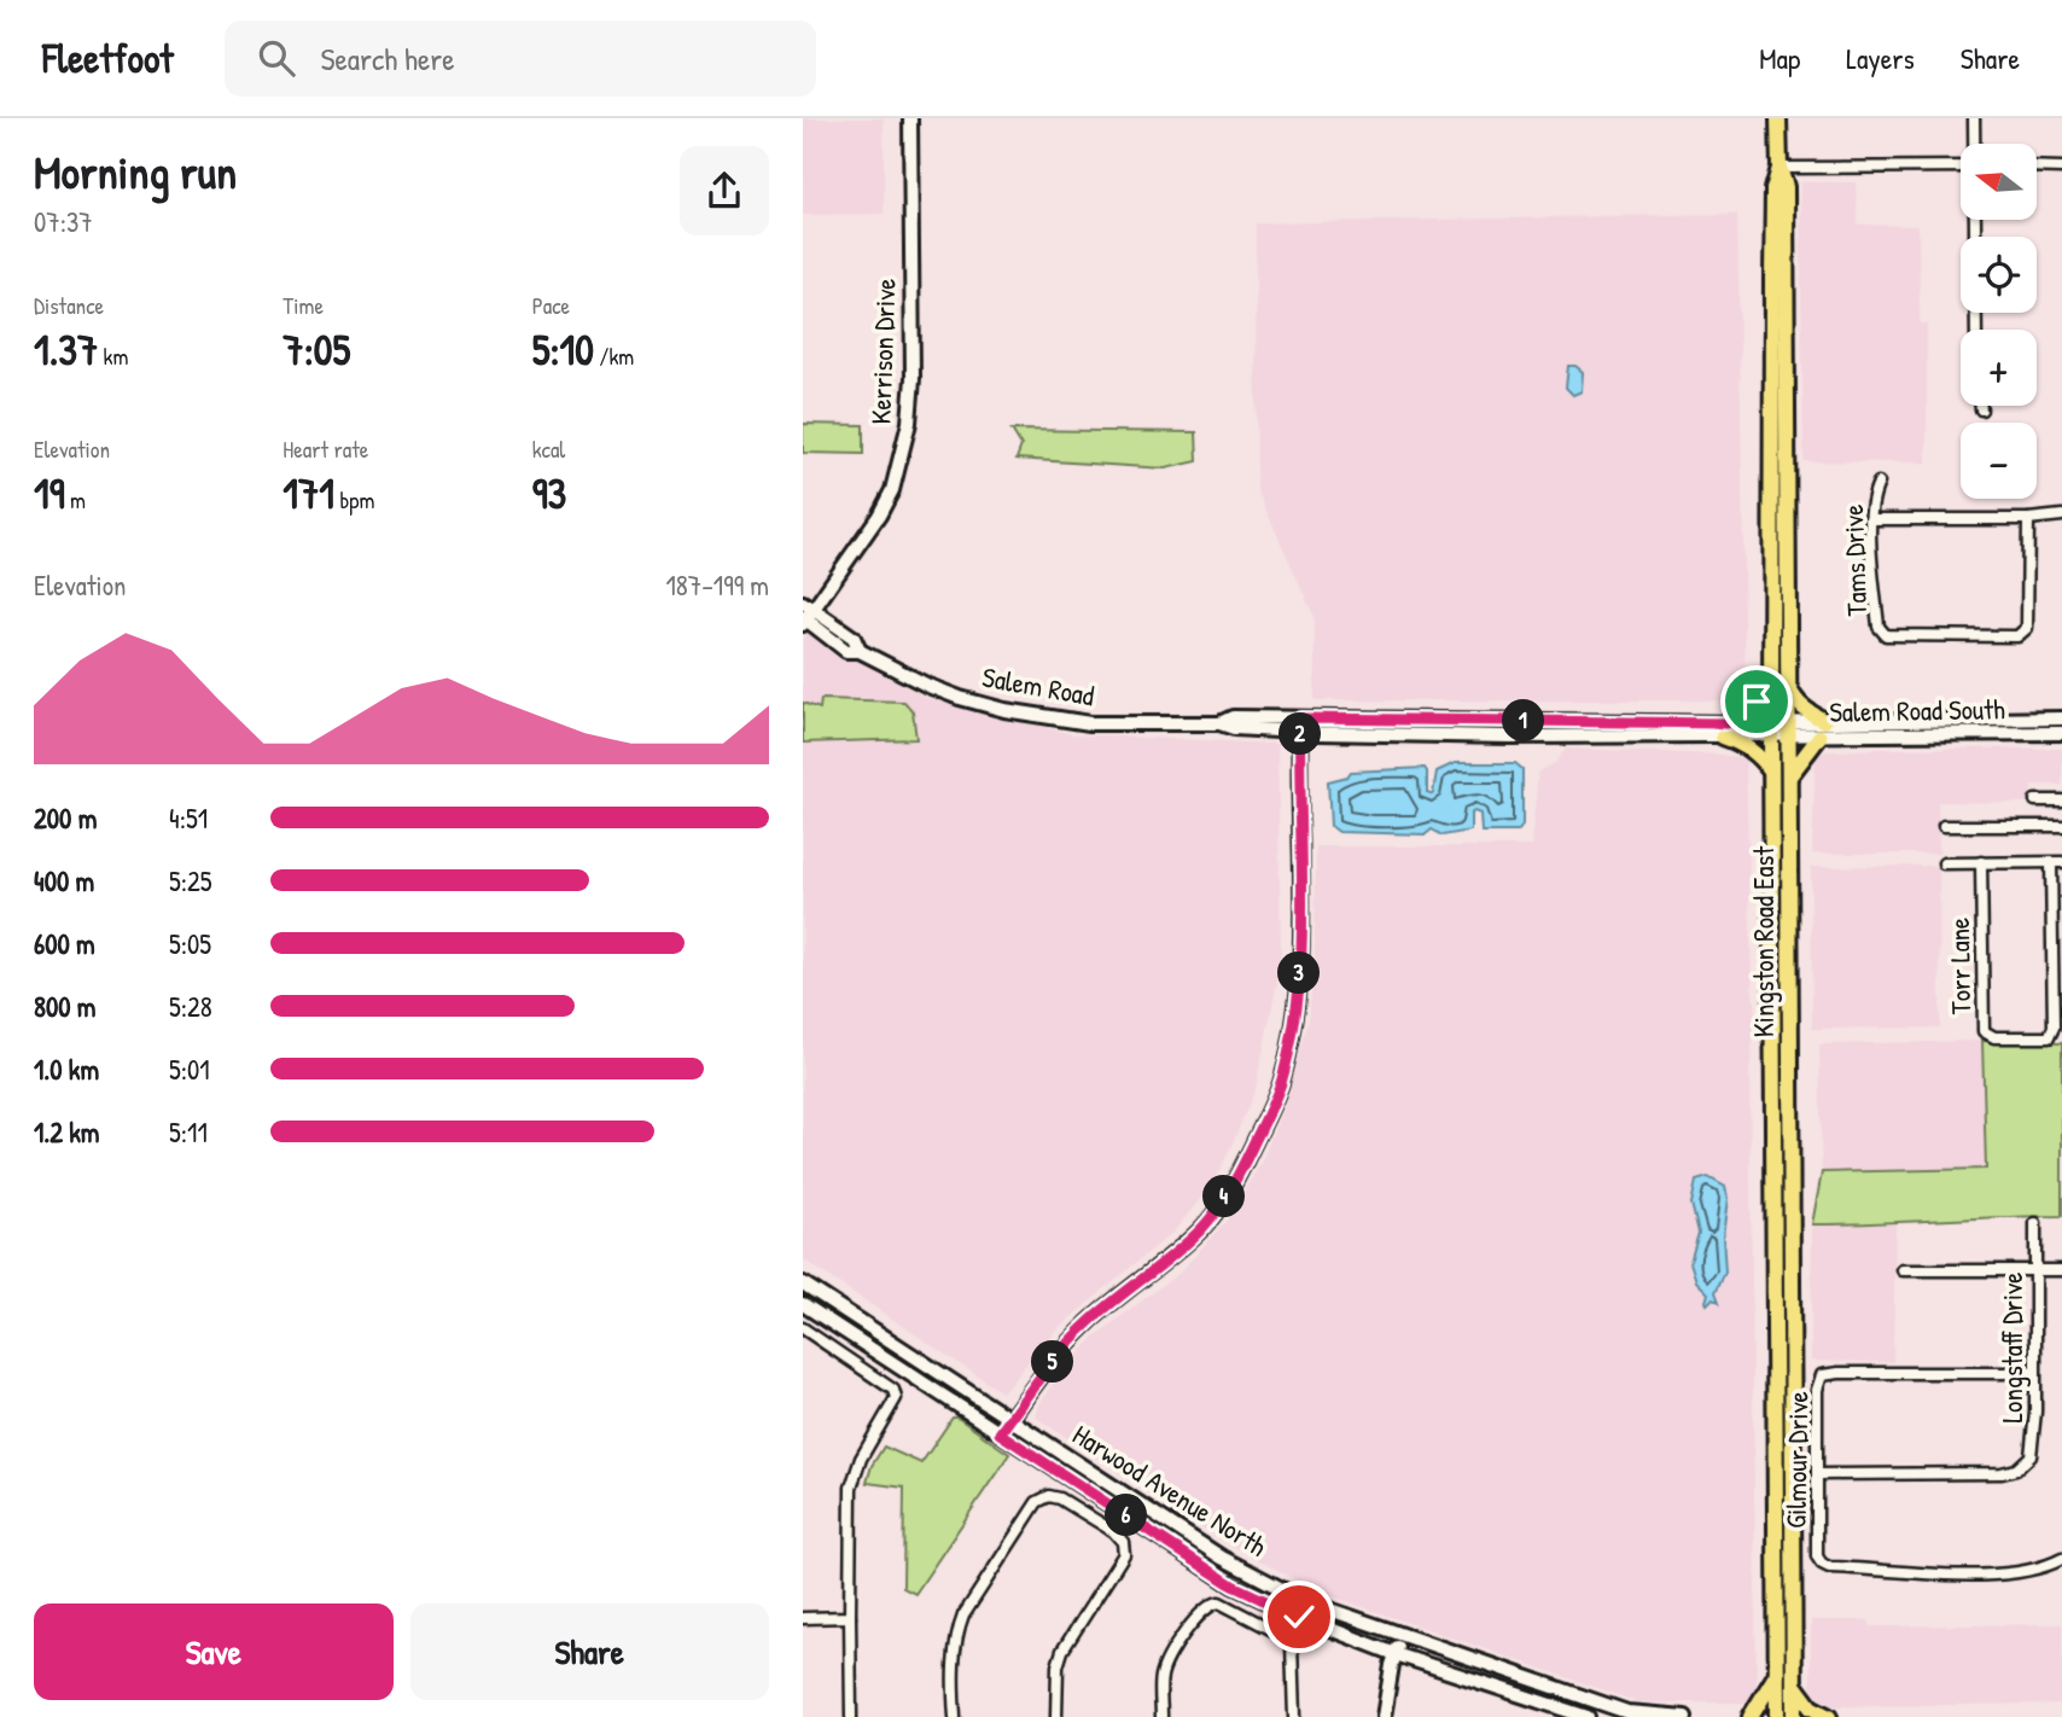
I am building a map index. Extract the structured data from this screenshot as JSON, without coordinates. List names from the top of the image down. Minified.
{"streets":{"main road":["Kerrison Drive","Salem Road","Salem Road South","Kingston Road East","Harwood Avenue North"],"street":["Tams Drive","Torr Lane","Longstaff Drive","Gilmour Drive"]},"crossings":[["Kerrison Drive","Salem Road"],["Salem Road","Salem Road South"],["Salem Road South","Kingston Road East"],["Longstaff Drive","Gilmour Drive"]],"north":"left","page":{"header":"Fleetfoot","search":"Search here","nav":["Map","Layers","Share"],"heading":["Morning run","07:37"],"map_buttons":["+","−"],"stats":[["Distance","1.37 km"],["Time","7:05"],["Pace","5:10 /km"],["Elevation","19 m"],["Heart rate","171 bpm"],["kcal","93"]],"chart":["Elevation","187–199 m"],"pins":["1","2","3","4","5","6"],"list":[{"name":"200 m","note":"4:51"},{"name":"400 m","note":"5:25"},{"name":"600 m","note":"5:05"},{"name":"800 m","note":"5:28"},{"name":"1.0 km","note":"5:01"},{"name":"1.2 km","note":"5:11"}],"buttons":["Save","Share"]}}
